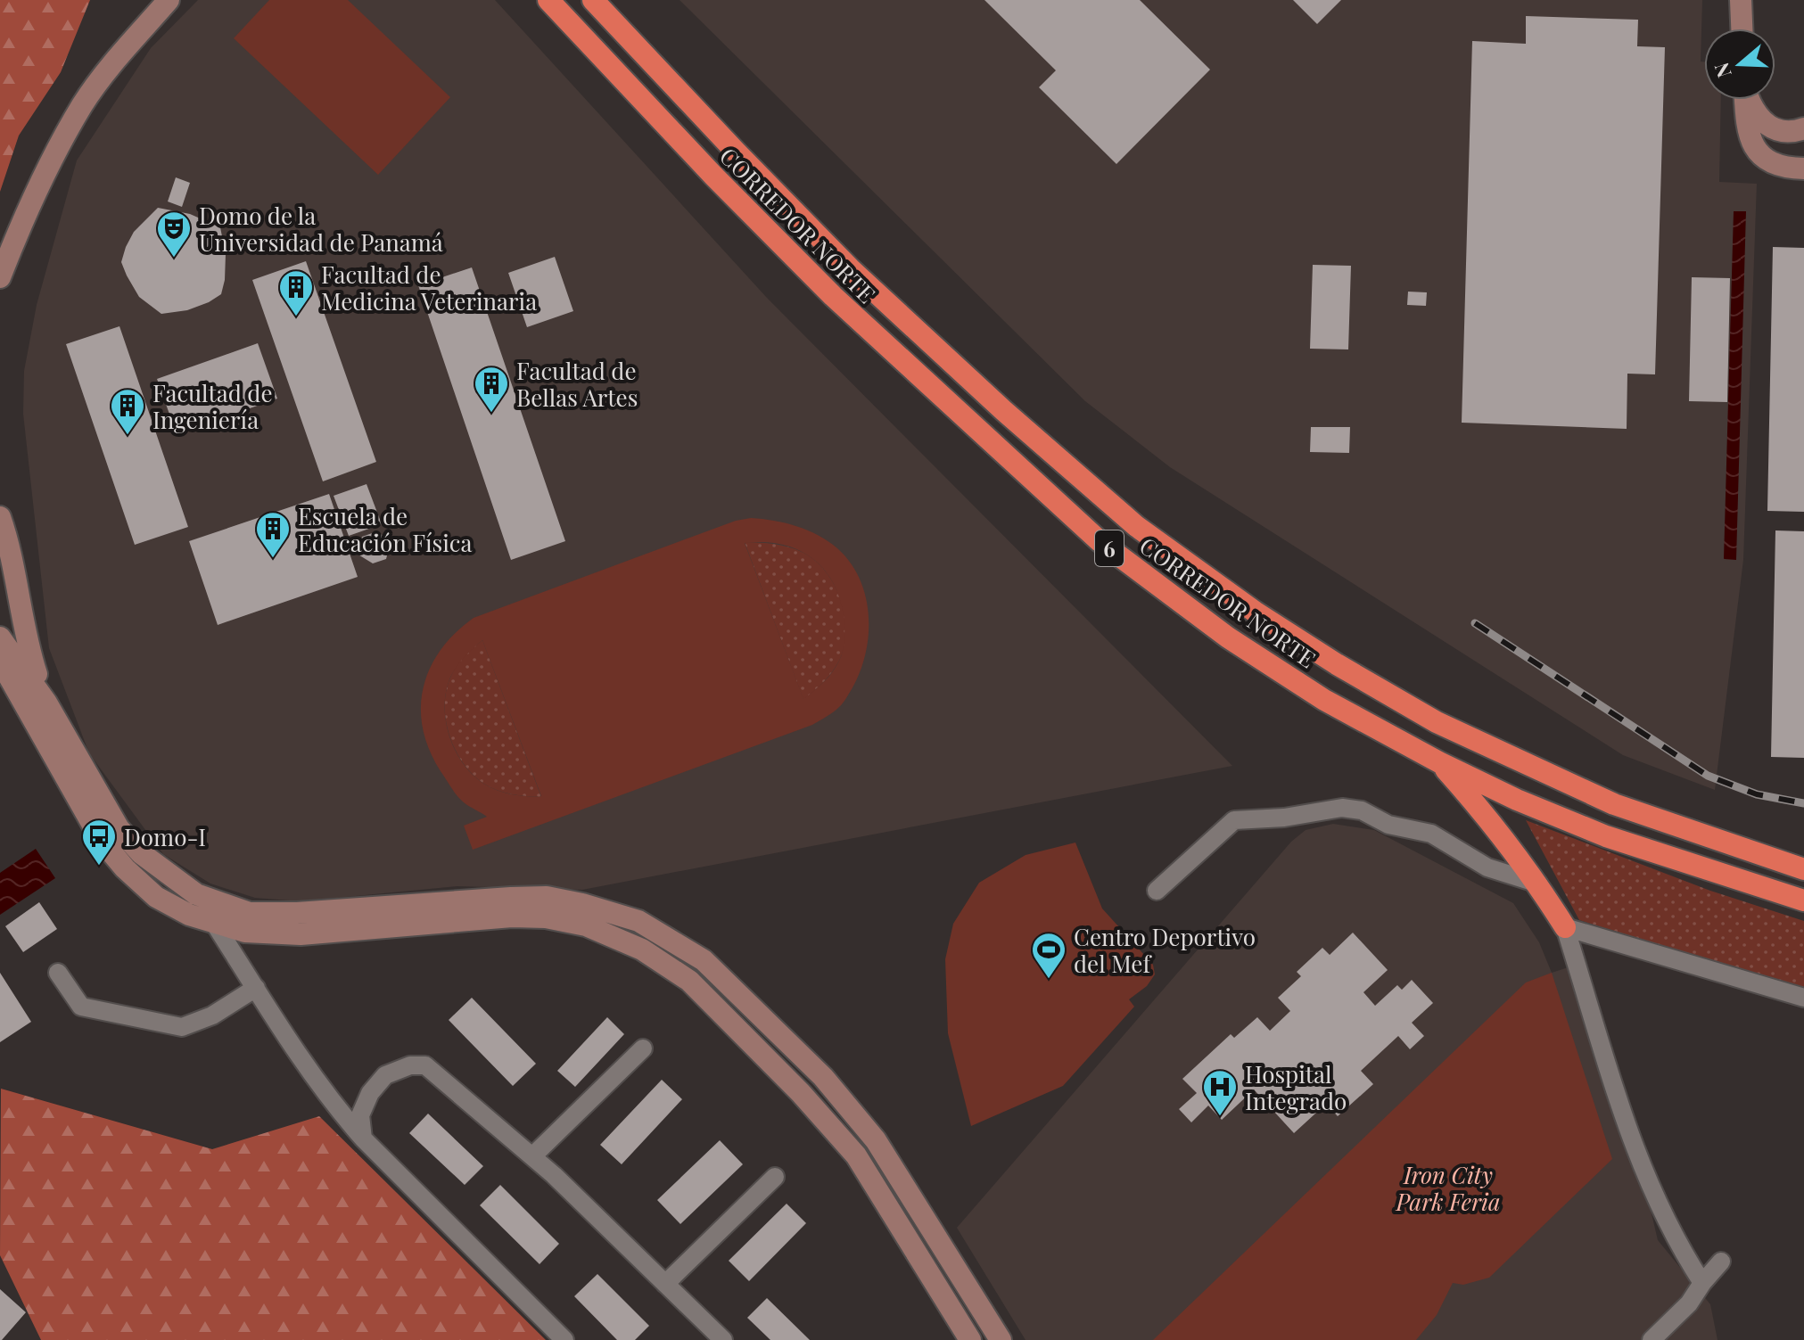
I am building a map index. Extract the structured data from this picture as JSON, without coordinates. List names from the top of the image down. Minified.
{"streets":{"highway":["CORREDOR NORTE","6"]},"parks":["Iron City Park Feria"],"places":{"theatre":["Domo de la Universidad de Panamá"],"building":["Facultad de Medicina Veterinaria","Facultad de Bellas Artes","Facultad de Ingeniería","Escuela de Educación Física"],"bus stop":["Domo-I"],"sports":["Centro Deportivo del Mef"],"hospital":["Hospital Integrado"]},"north":"left"}
